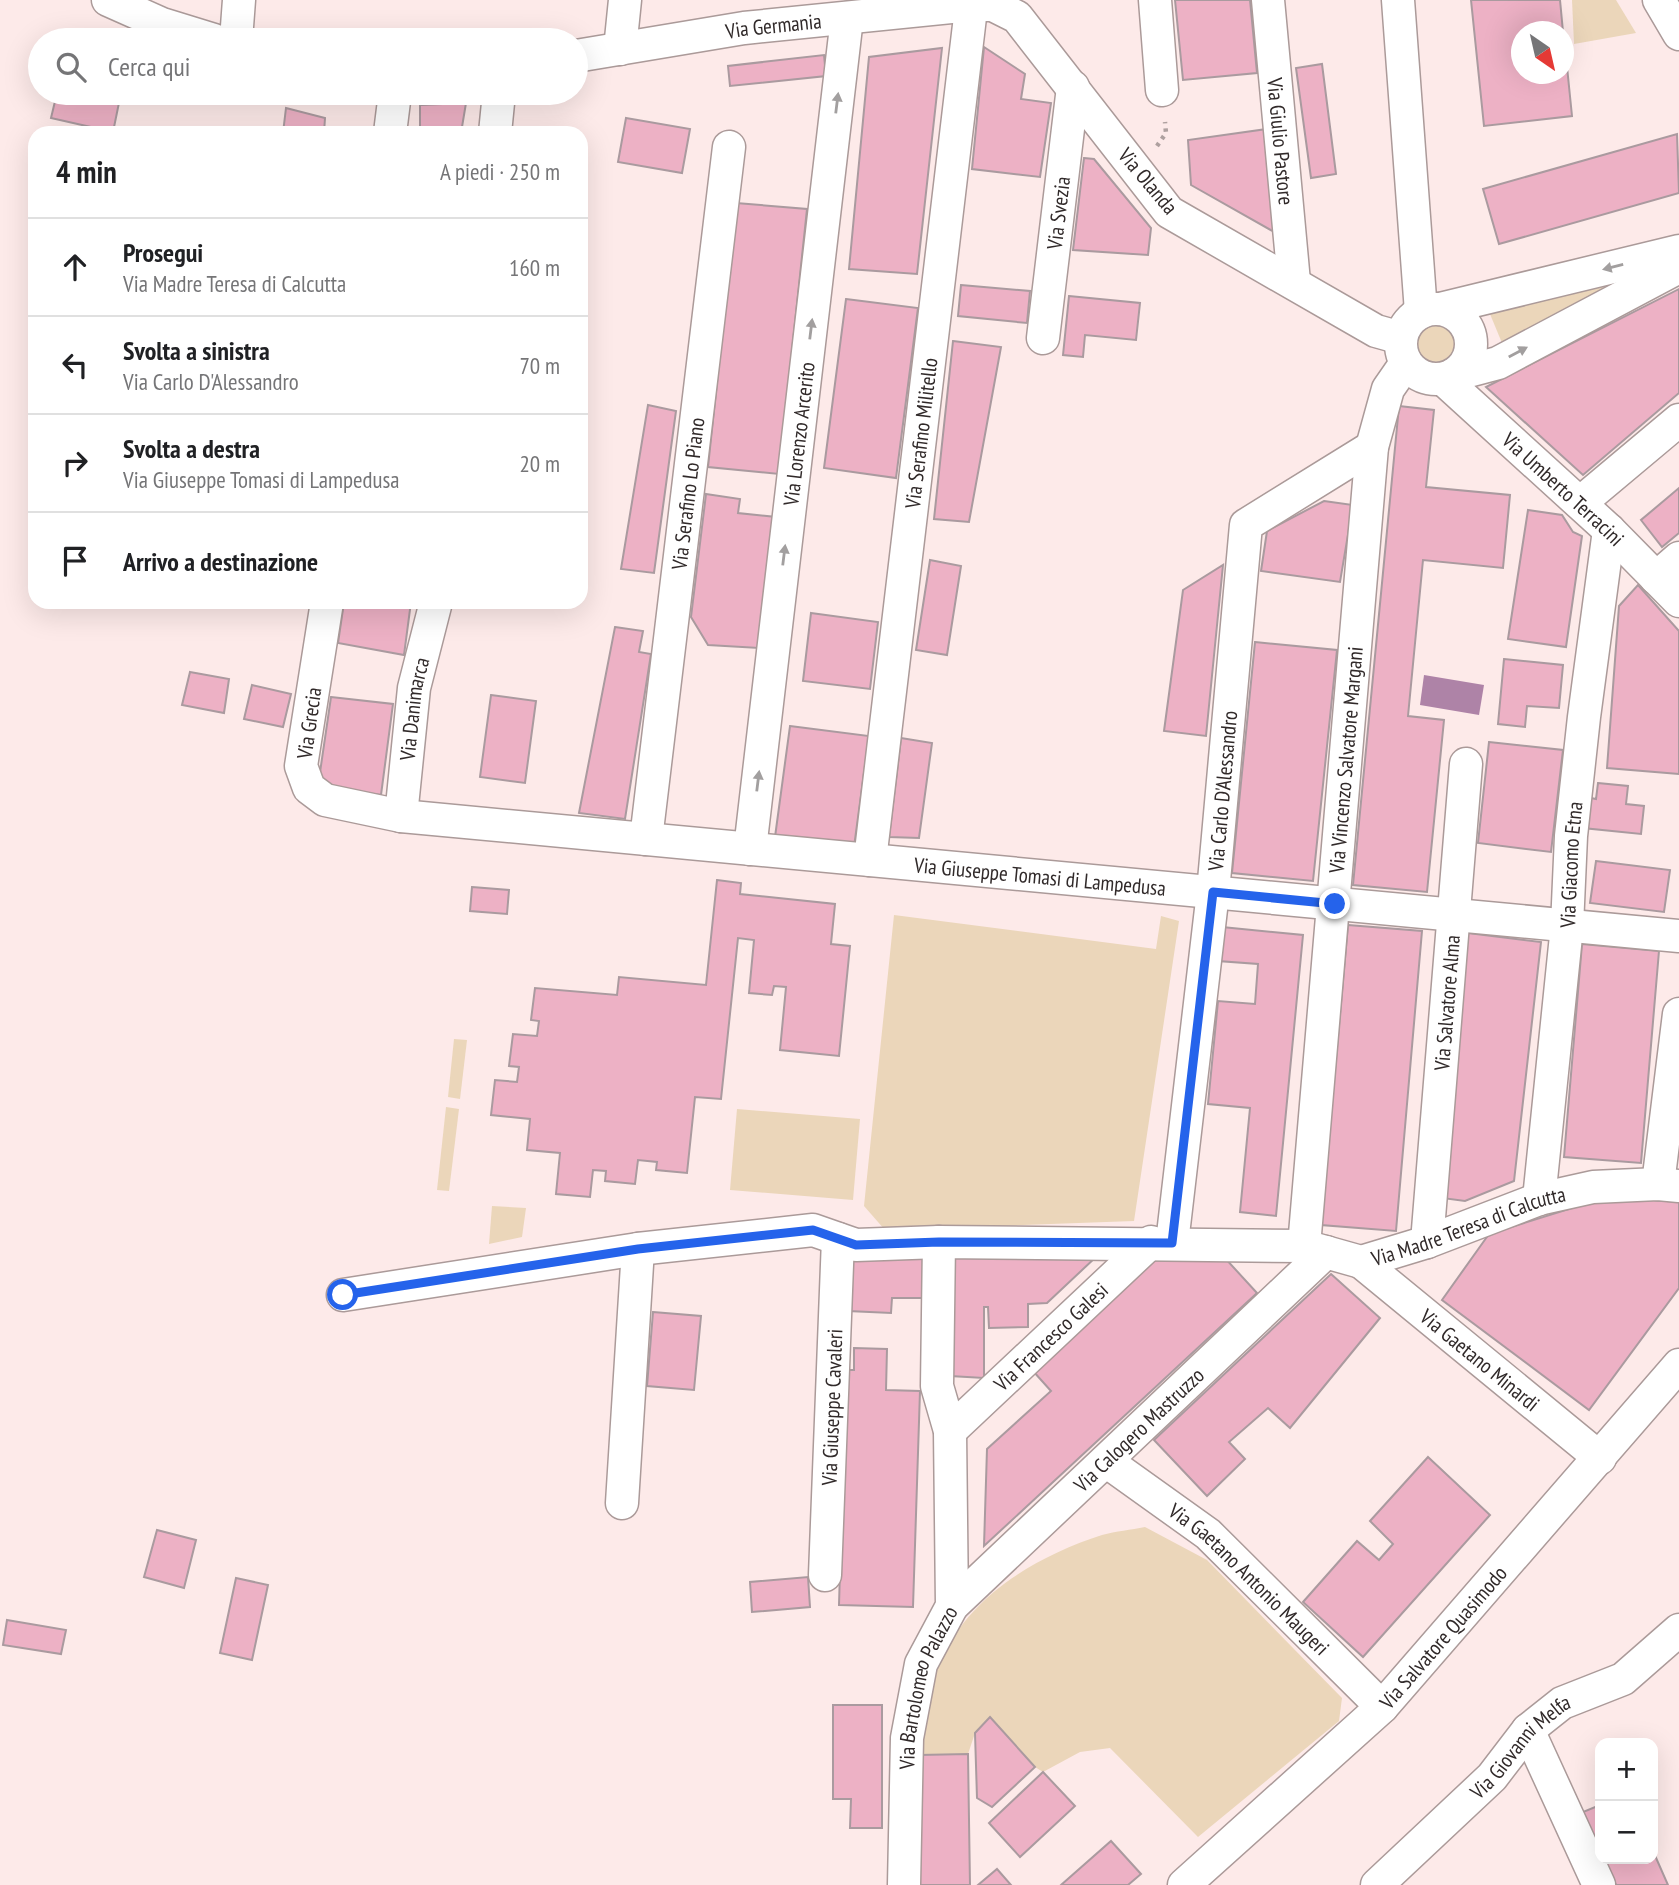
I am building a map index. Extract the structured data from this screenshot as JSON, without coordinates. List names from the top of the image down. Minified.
{"streets":{"street":["Via Germania","Via Giulio Pastore","Via Olanda","Via Svezia","Via Serafino Militello","Via Lorenzo Arcerito","Via Umberto Terracini","Via Serafino Lo Piano","Via Danimarca","Via Grecia","Via Vincenzo Salvatore Margani","Via Carlo D'Alessandro","Via Giacomo Etna","Via Giuseppe Tomasi di Lampedusa","Via Salvatore Alma","Via Madre Teresa di Calcutta","Via Francesco Galesi","Via Gaetano Minardi","Via Giuseppe Cavaleri","Via Calogero Mastruzzo","Via Gaetano Antonio Maugeri","Via Salvatore Quasimodo","Via Bartolomeo Palazzo","Via Giovanni Melfa"]},"crossings":[["Via Germania","Via Olanda"],["Via Germania","Via Serafino Militello"],["Via Germania","Via Lorenzo Arcerito"],["Via Giulio Pastore","Via Olanda"],["Via Olanda","Via Svezia"],["Via Olanda","Via Serafino Militello"],["Via Olanda","Via Umberto Terracini"],["Via Olanda","Via Vincenzo Salvatore Margani"],["Via Serafino Militello","Via Giuseppe Tomasi di Lampedusa"],["Via Lorenzo Arcerito","Via Giuseppe Tomasi di Lampedusa"],["Via Umberto Terracini","Via Vincenzo Salvatore Margani"],["Via Umberto Terracini","Via Giacomo Etna"],["Via Serafino Lo Piano","Via Giuseppe Tomasi di Lampedusa"],["Via Danimarca","Via Grecia"],["Via Danimarca","Via Giuseppe Tomasi di Lampedusa"],["Via Grecia","Via Giuseppe Tomasi di Lampedusa"],["Via Vincenzo Salvatore Margani","Via Carlo D'Alessandro"],["Via Vincenzo Salvatore Margani","Via Giuseppe Tomasi di Lampedusa"],["Via Vincenzo Salvatore Margani","Via Madre Teresa di Calcutta"],["Via Vincenzo Salvatore Margani","Via Calogero Mastruzzo"],["Via Carlo D'Alessandro","Via Giuseppe Tomasi di Lampedusa"],["Via Carlo D'Alessandro","Via Madre Teresa di Calcutta"],["Via Carlo D'Alessandro","Via Francesco Galesi"],["Via Giacomo Etna","Via Giuseppe Tomasi di Lampedusa"],["Via Giacomo Etna","Via Madre Teresa di Calcutta"],["Via Giuseppe Tomasi di Lampedusa","Via Salvatore Alma"],["Via Salvatore Alma","Via Madre Teresa di Calcutta"],["Via Madre Teresa di Calcutta","Via Francesco Galesi"],["Via Madre Teresa di Calcutta","Via Gaetano Minardi"],["Via Madre Teresa di Calcutta","Via Giuseppe Cavaleri"],["Via Madre Teresa di Calcutta","Via Calogero Mastruzzo"],["Via Madre Teresa di Calcutta","Via Bartolomeo Palazzo"],["Via Francesco Galesi","Via Bartolomeo Palazzo"],["Via Gaetano Minardi","Via Salvatore Quasimodo"],["Via Calogero Mastruzzo","Via Gaetano Antonio Maugeri"],["Via Calogero Mastruzzo","Via Bartolomeo Palazzo"],["Via Gaetano Antonio Maugeri","Via Salvatore Quasimodo"]],"one_way":["Via Lorenzo Arcerito"],"north":"bottom right","page":{"search":"Cerca qui","heading":["4 min","A piedi · 250 m"],"list":[["Prosegui","Via Madre Teresa di Calcutta","160 m"],["Svolta a sinistra","Via Carlo D'Alessandro","70 m"],["Svolta a destra","Via Giuseppe Tomasi di Lampedusa","20 m"],"Arrivo a destinazione"],"map_buttons":["+","−"]}}
